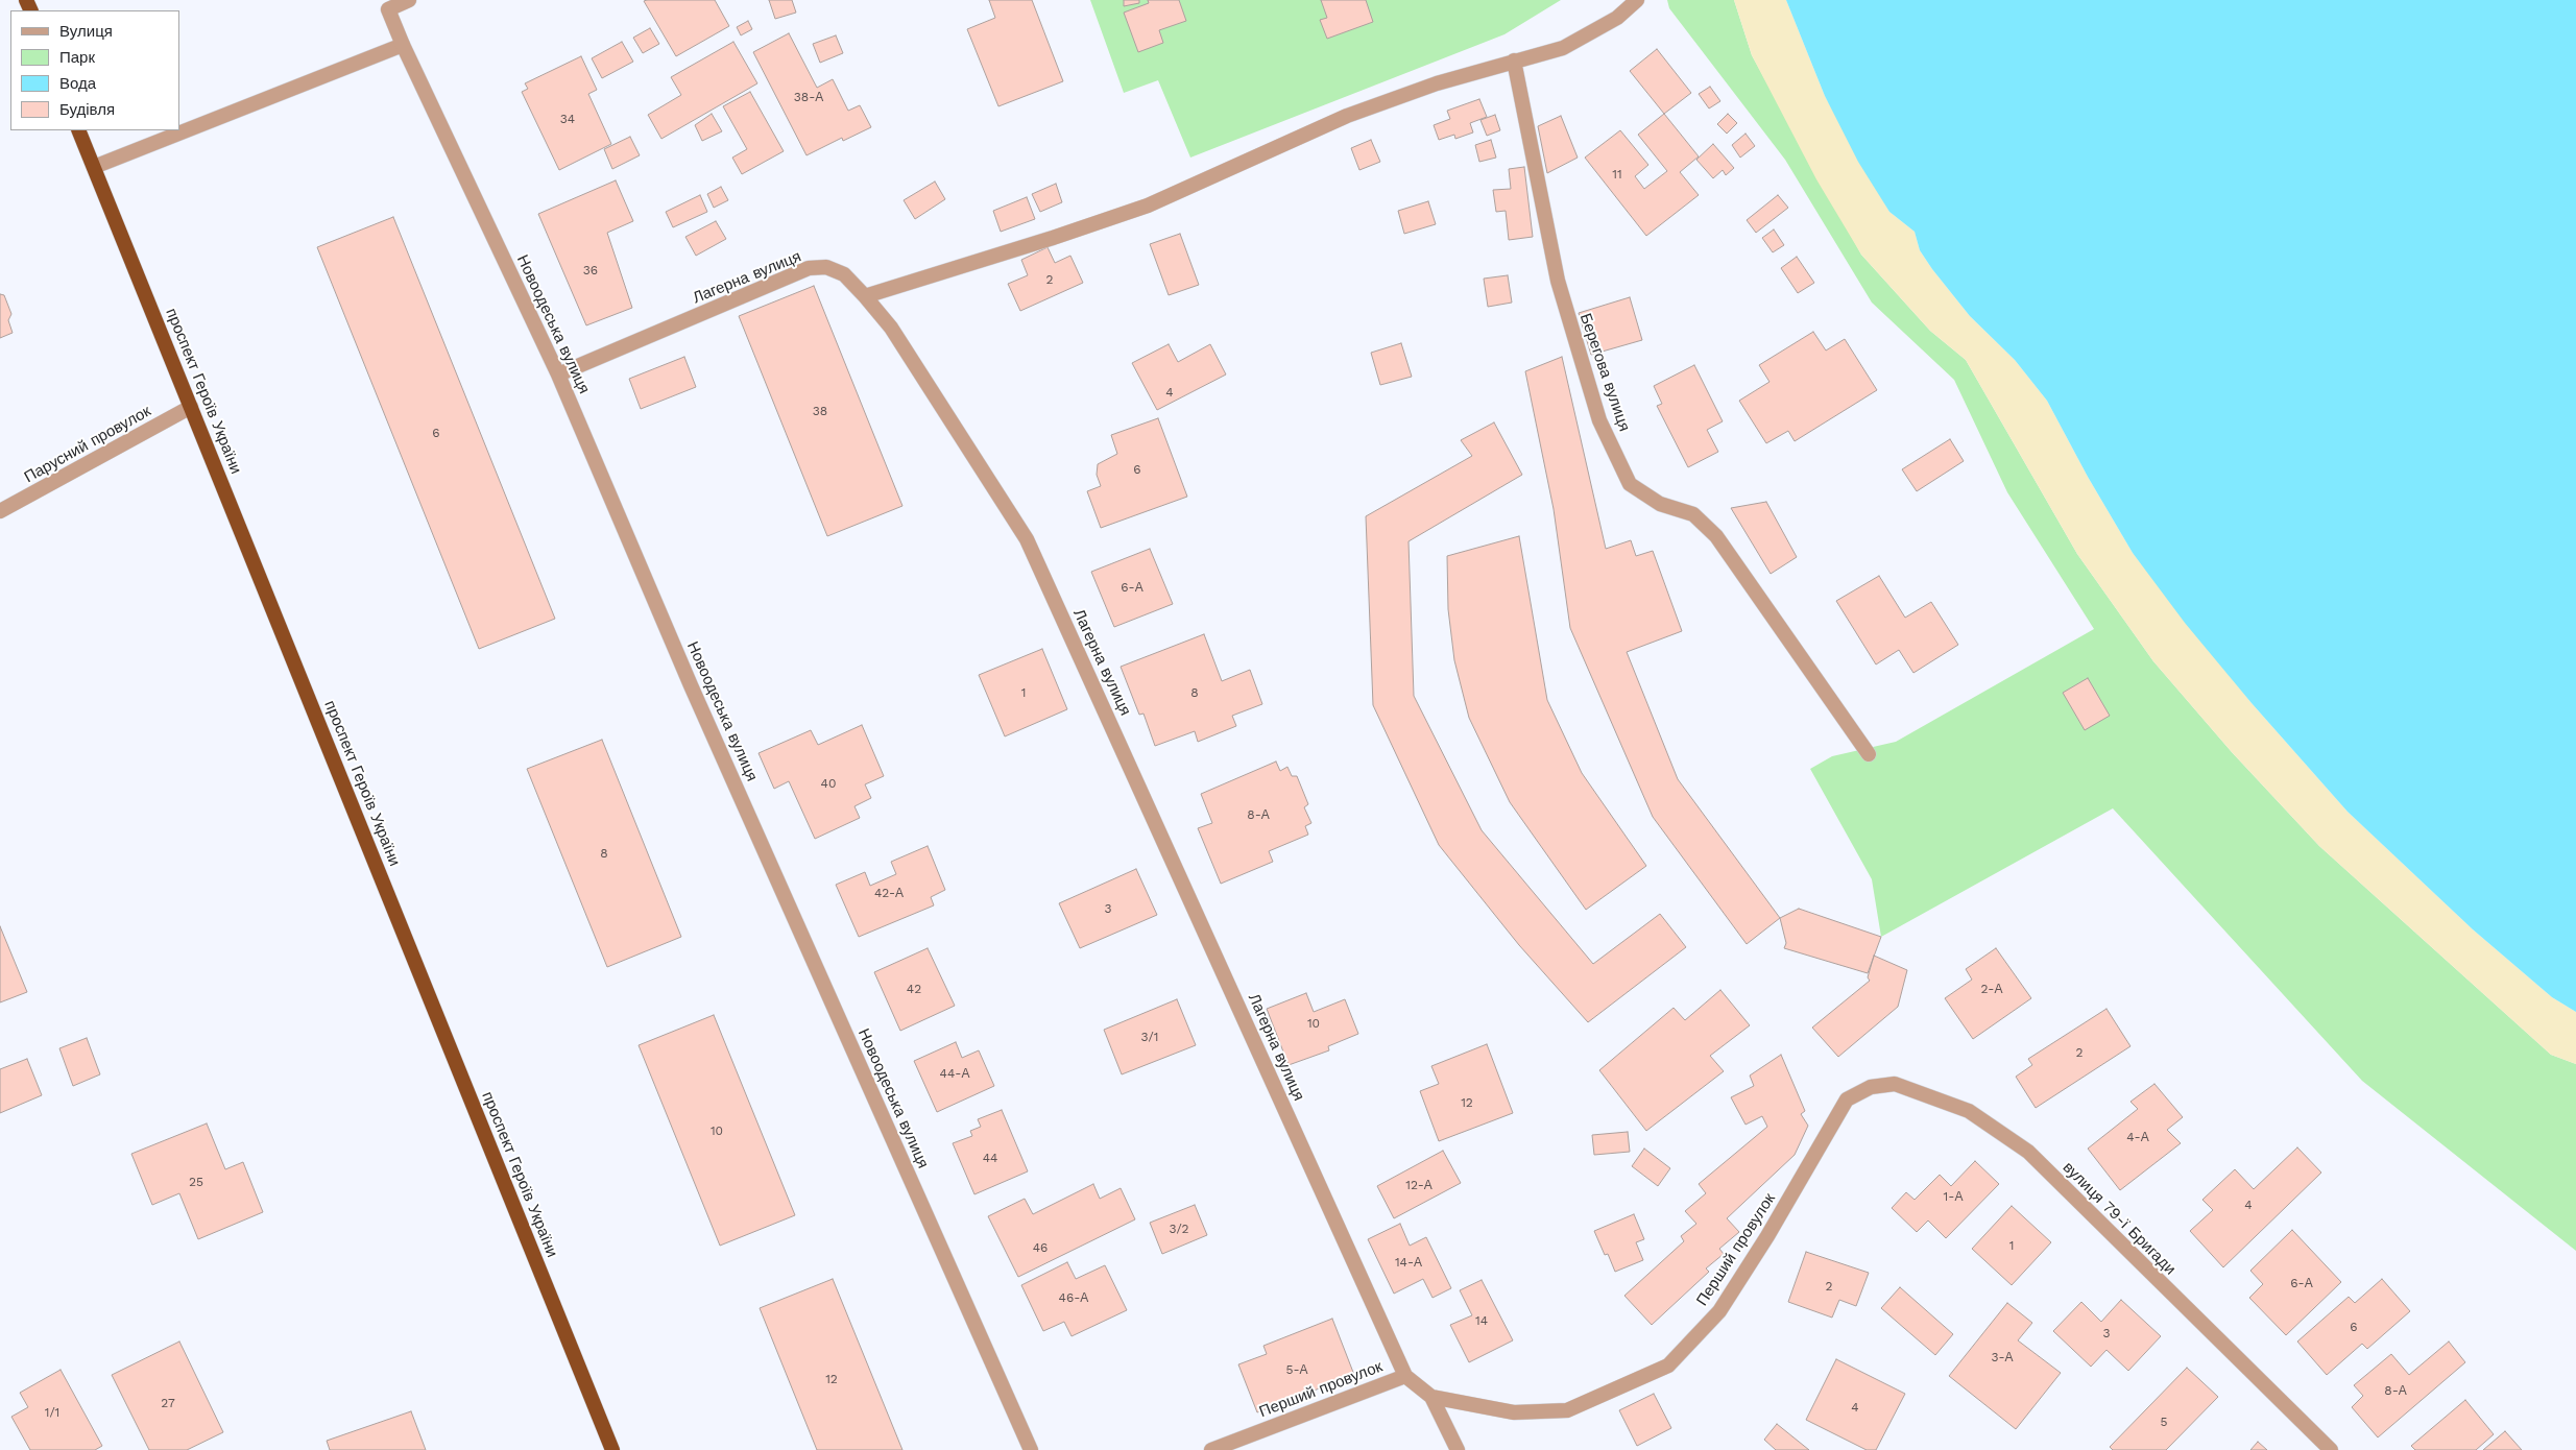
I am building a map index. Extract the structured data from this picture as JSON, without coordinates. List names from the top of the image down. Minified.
{"streets":{"highway":["проспект Героїв України"],"street":["Лагерна вулиця","Новоодеська вулиця","Берегова вулиця","Парусний провулок","вулиця 79-ї Бригади","Перший провулок"]},"crossings":[["Лагерна вулиця","Новоодеська вулиця"],["Лагерна вулиця","Перший провулок"],["проспект Героїв України","Парусний провулок"],["вулиця 79-ї Бригади","Перший провулок"]],"house_numbers":["38-А","34","11","36","2","4","38","6","6","6-А","1","8","40","8-А","8","42-А","3","42","2-А","10","3/1","2","44-А","12","10","4-А","44","25","12-А","1-А","4","3/2","1","46","14-А","6-А","2","46-А","14","6","3","3-А","5-А","12","8-А","27","4","1/1","5"],"legend":["Вулиця","Парк","Вода","Будівля"]}
